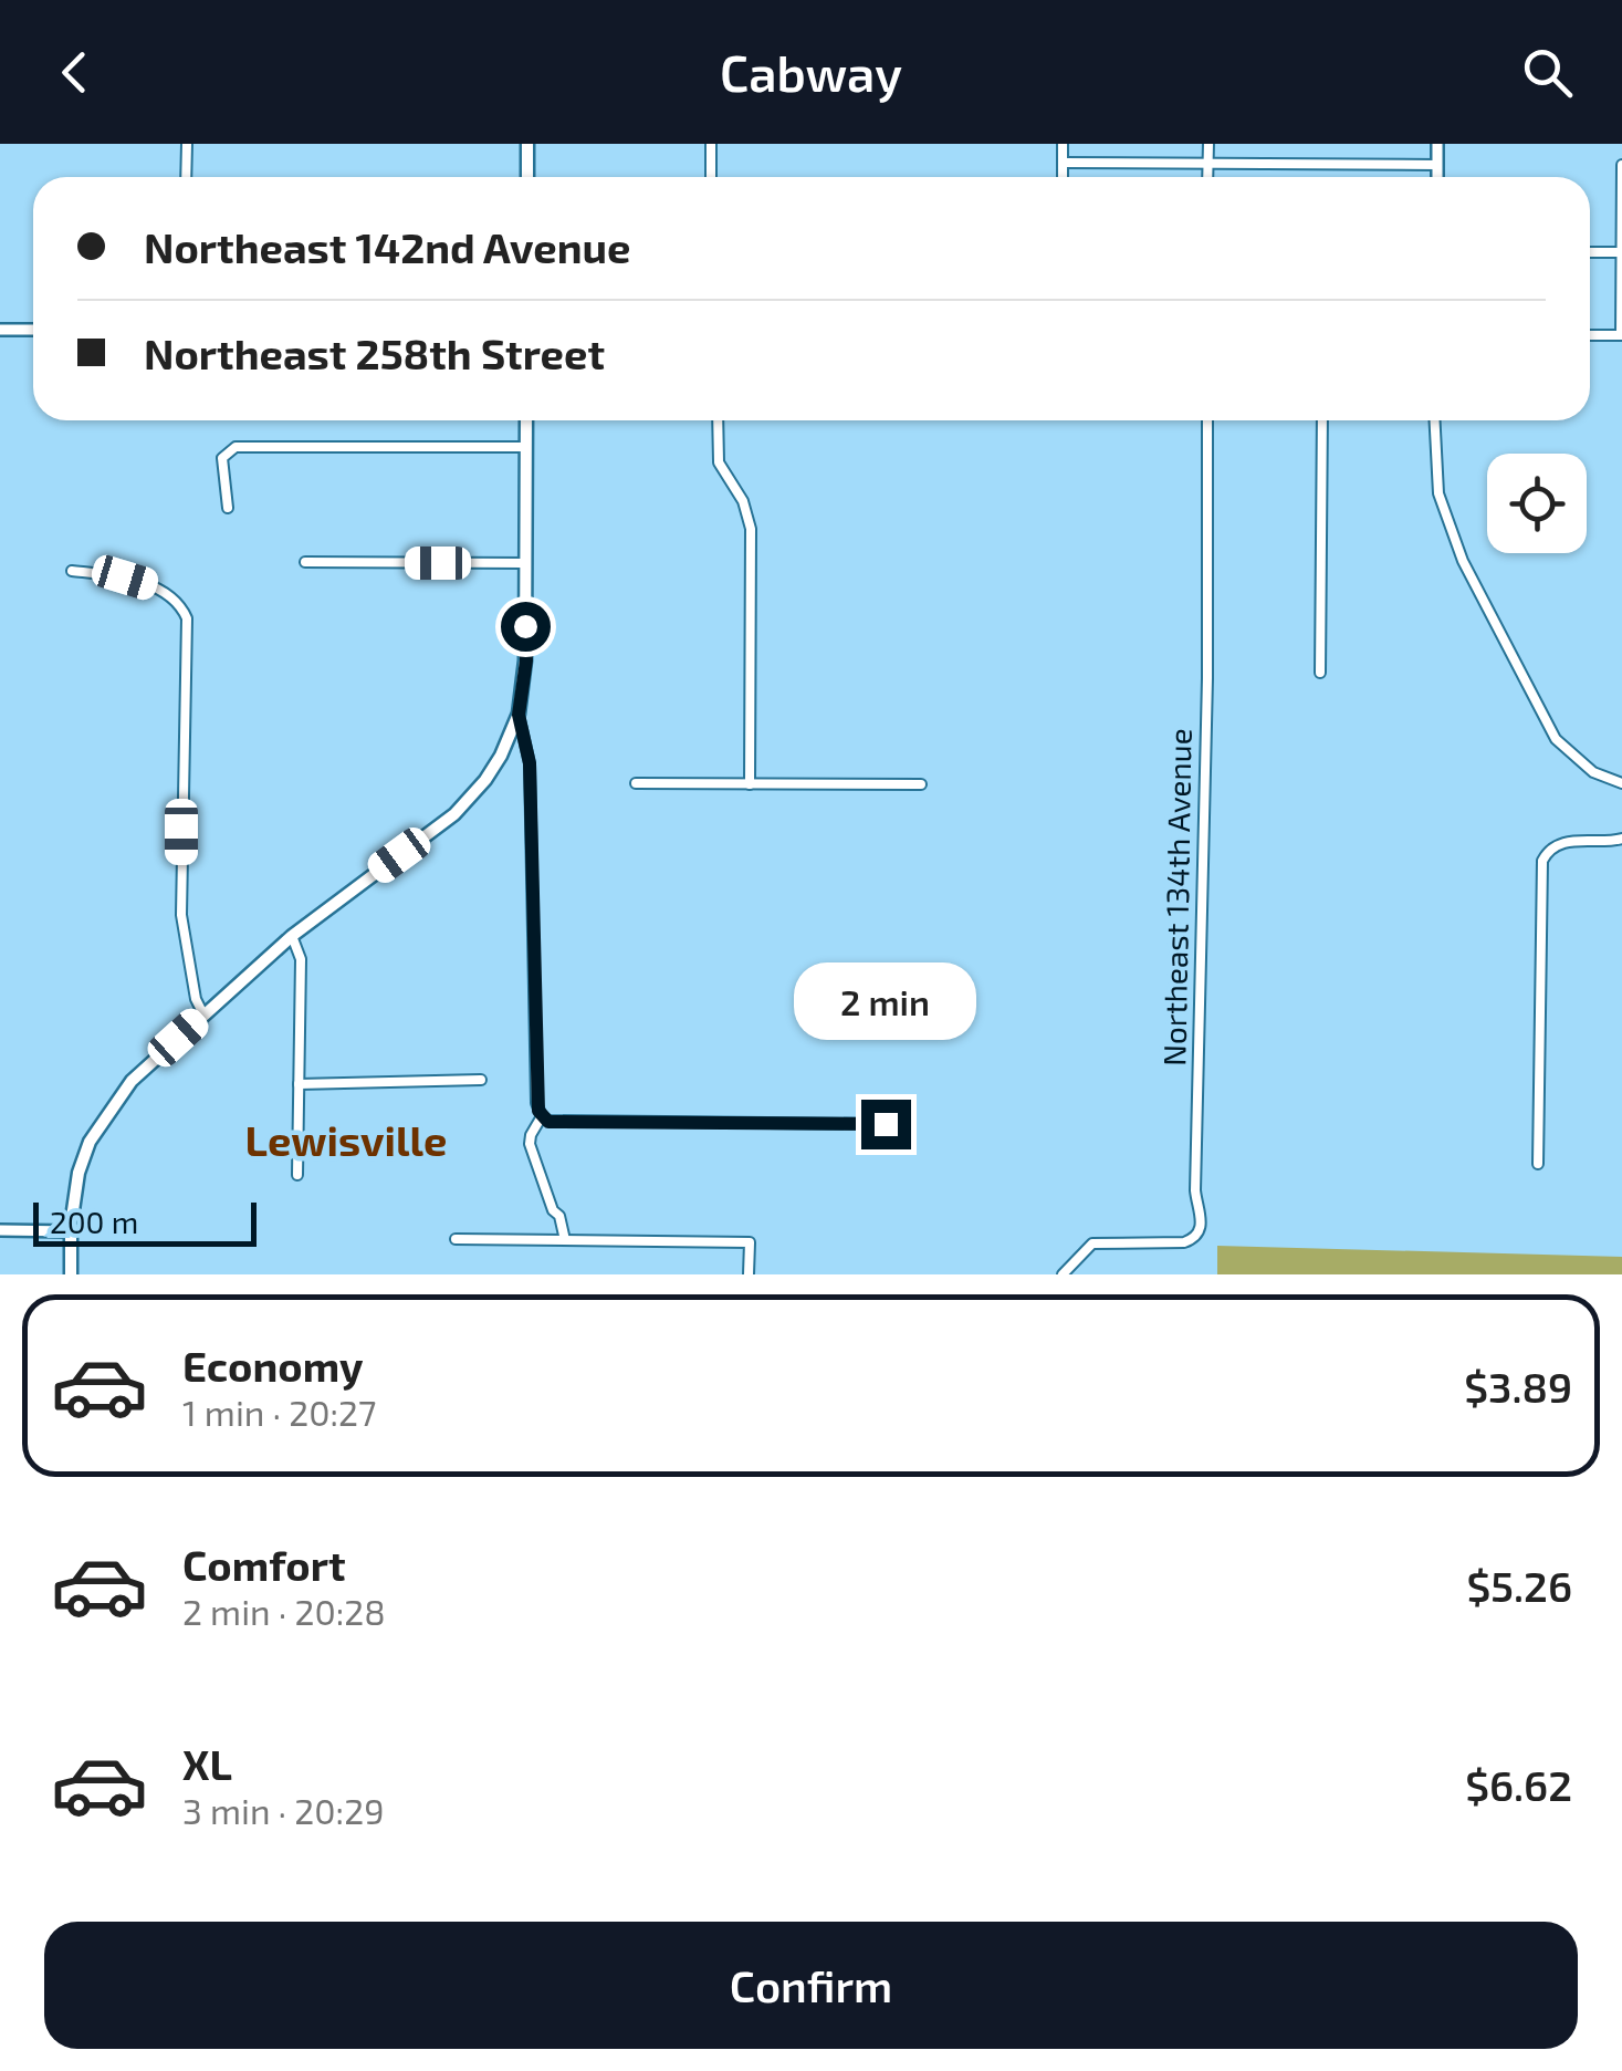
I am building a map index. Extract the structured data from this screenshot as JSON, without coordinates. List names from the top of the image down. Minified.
{"streets":{"street":["Northeast 134th Avenue"]},"districts":["Lewisville"],"scale_bar":"200 m","page":{"header":"Cabway","banner":["Northeast 142nd Avenue","Northeast 258th Street"],"bubble":"2 min","scale":"200 m","list":[{"name":"Economy","note":"1 min · 20:27","value":"$3.89"},{"name":"Comfort","note":"2 min · 20:28","value":"$5.26"},{"name":"XL","note":"3 min · 20:29","value":"$6.62"}],"buttons":"Confirm"}}
